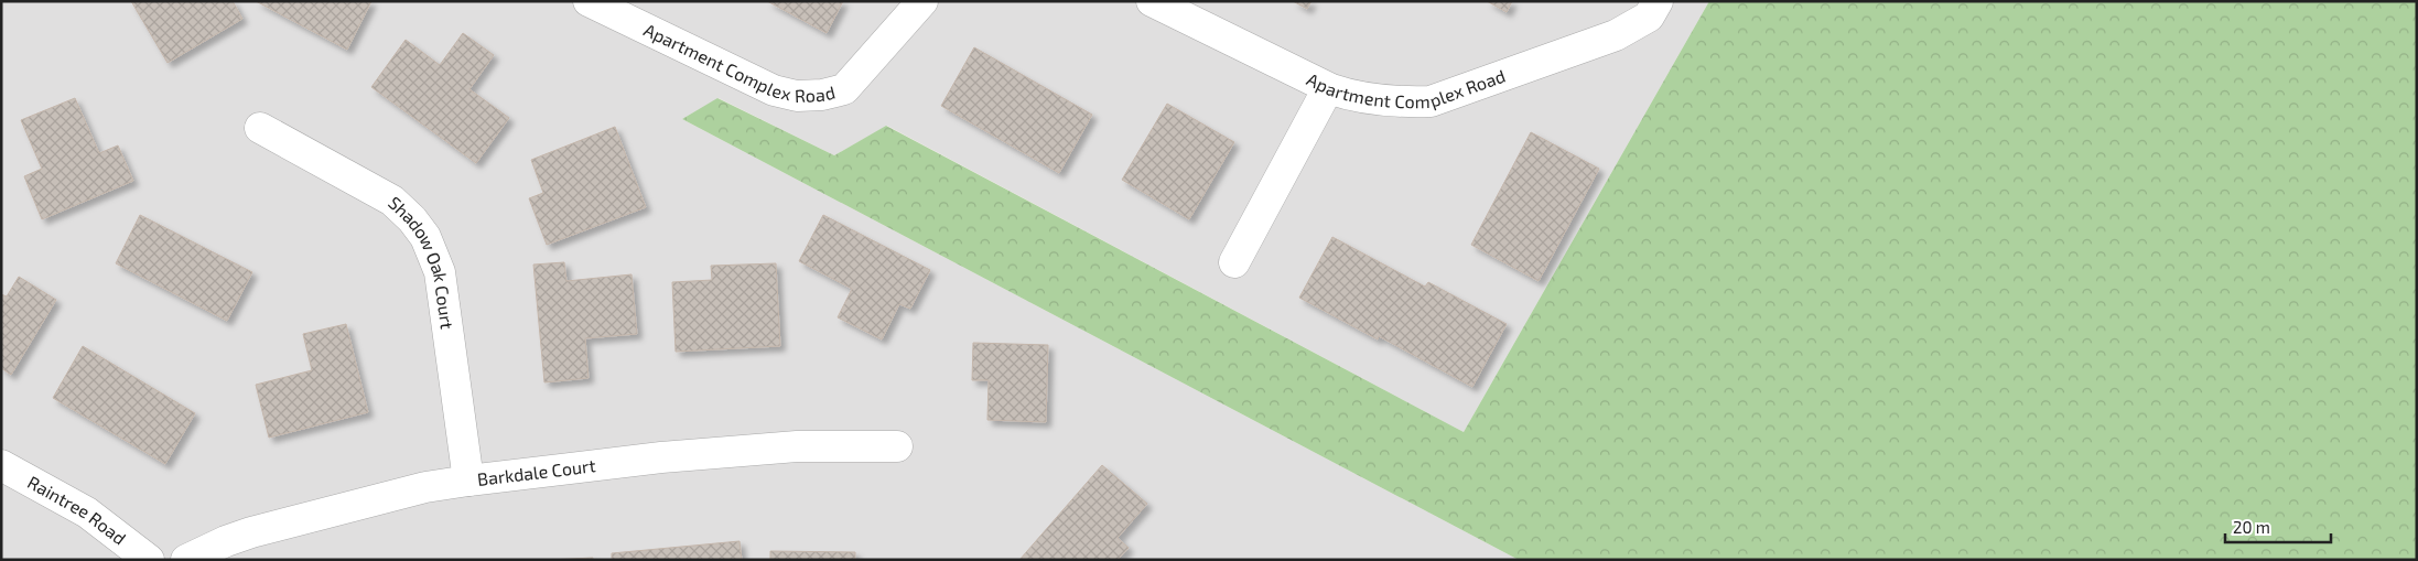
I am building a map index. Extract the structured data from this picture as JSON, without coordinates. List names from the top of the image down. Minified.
{"streets":{"street":["Apartment Complex Road","Shadow Oak Court","Barkdale Court","Raintree Road"]},"crossings":[["Shadow Oak Court","Barkdale Court"]],"scale_bar":"20 m"}
